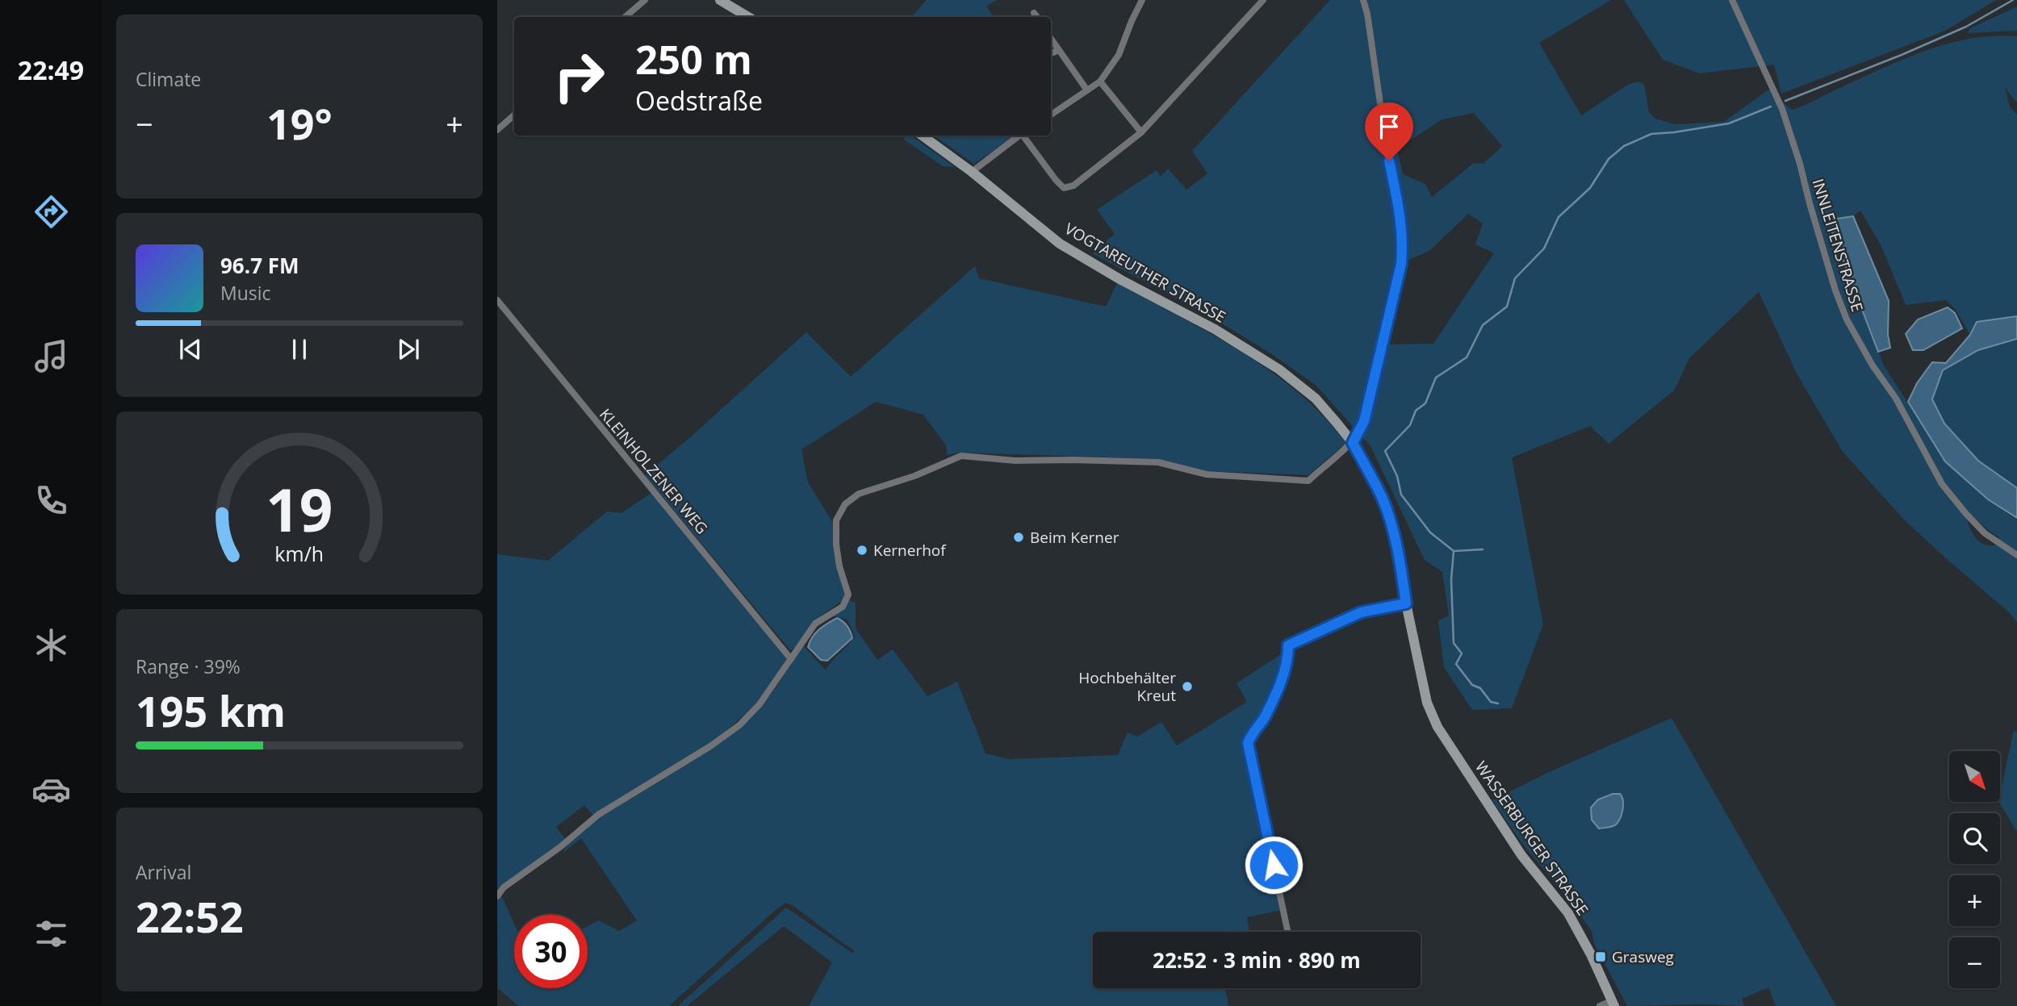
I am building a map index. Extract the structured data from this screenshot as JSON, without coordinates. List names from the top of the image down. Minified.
{"streets":{"main road":["VOGTAREUTHER STRASSE","WASSERBURGER STRASSE"],"street":["INNLEITENSTRASSE","KLEINHOLZENER WEG"]},"crossings":[["VOGTAREUTHER STRASSE","WASSERBURGER STRASSE"]],"places":{"other":["Beim Kerner","Kernerhof","Hochbehälter Kreut"],"transit":["Grasweg"]},"north":"bottom right","page":{"tabs":"22:49","tile":["Climate",["Range · 39%","195 km"],["Arrival","22:52"]],"turn":["250 m","Oedstraße"],"heat":["−","19°","+"],"song":["96.7 FM","Music"],"map_buttons":["+","−"],"limit":"30","trip":"22:52 · 3 min · 890 m","gauge":["19","km/h"]}}
